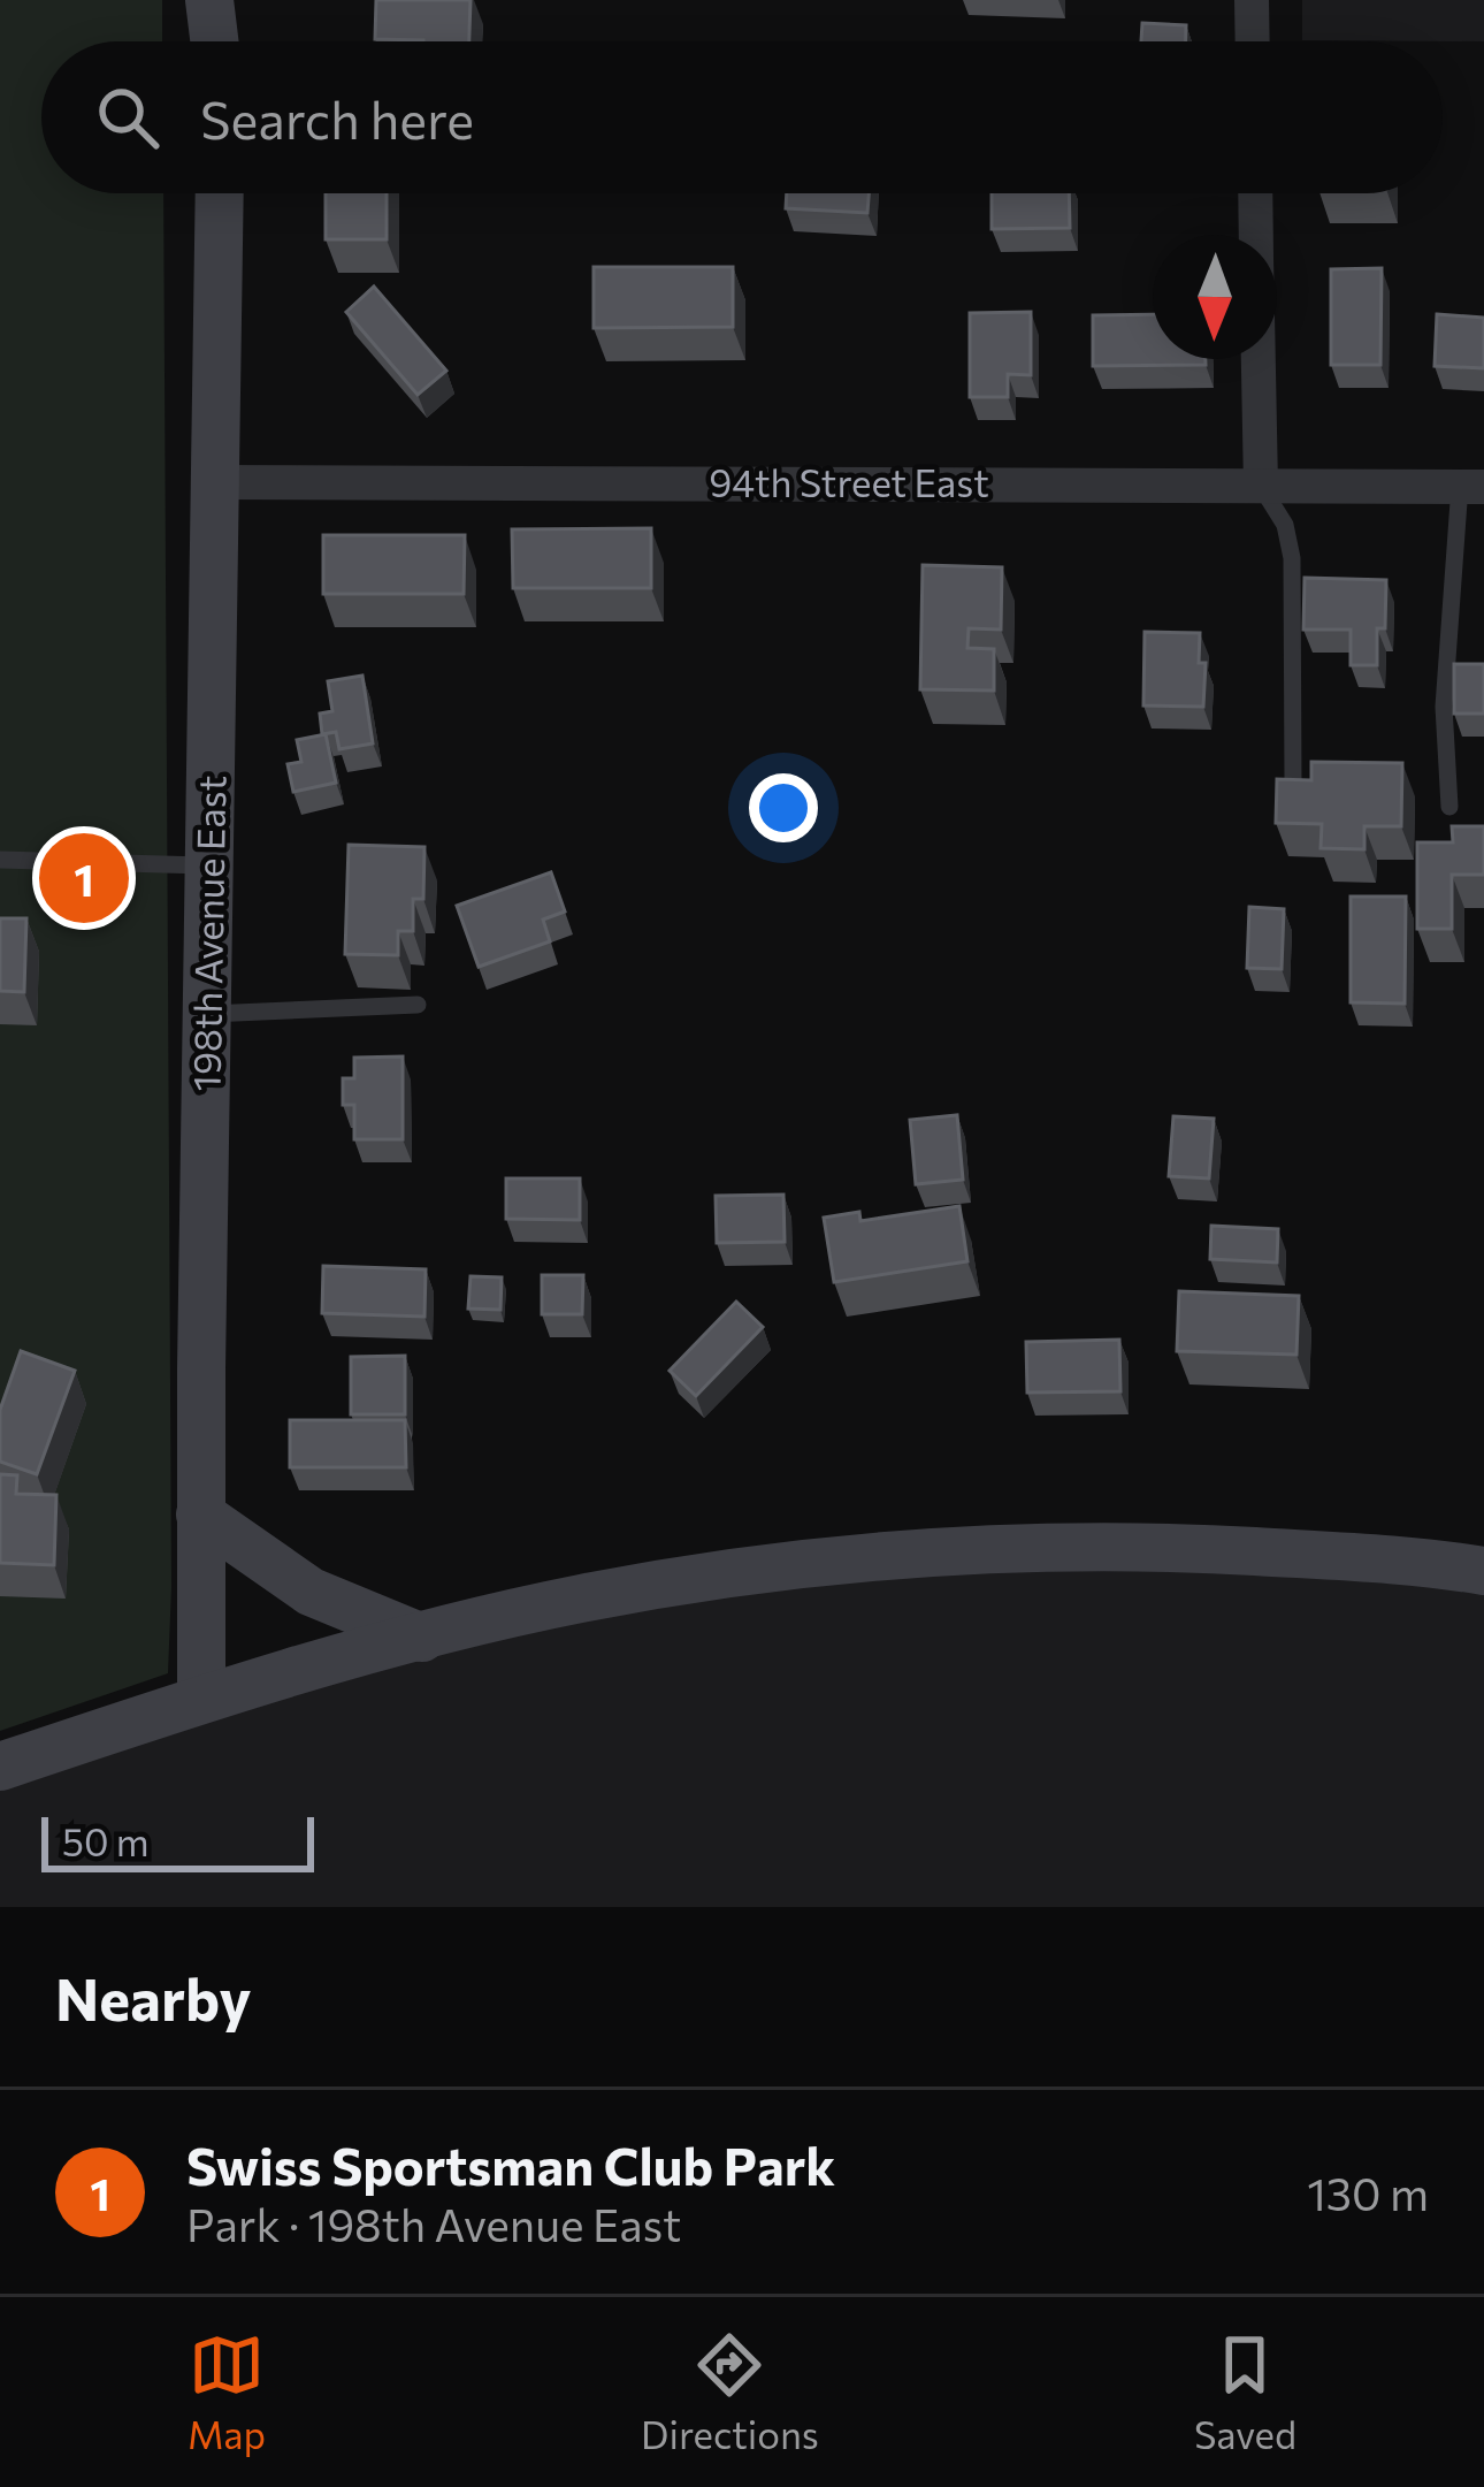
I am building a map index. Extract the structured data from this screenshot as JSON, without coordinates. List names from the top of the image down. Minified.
{"streets":{"street":["94th Street East","198th Avenue East"]},"crossings":[["94th Street East","198th Avenue East"]],"scale_bar":"50 m","north":"bottom","page":{"search":"Search here","pins":"1","scale":"50 m","heading":"Nearby","list":[{"mark":"1","name":"Swiss Sportsman Club Park","note":"Park · 198th Avenue East","value":"130 m"}],"nav":["Map","Directions","Saved"]}}
